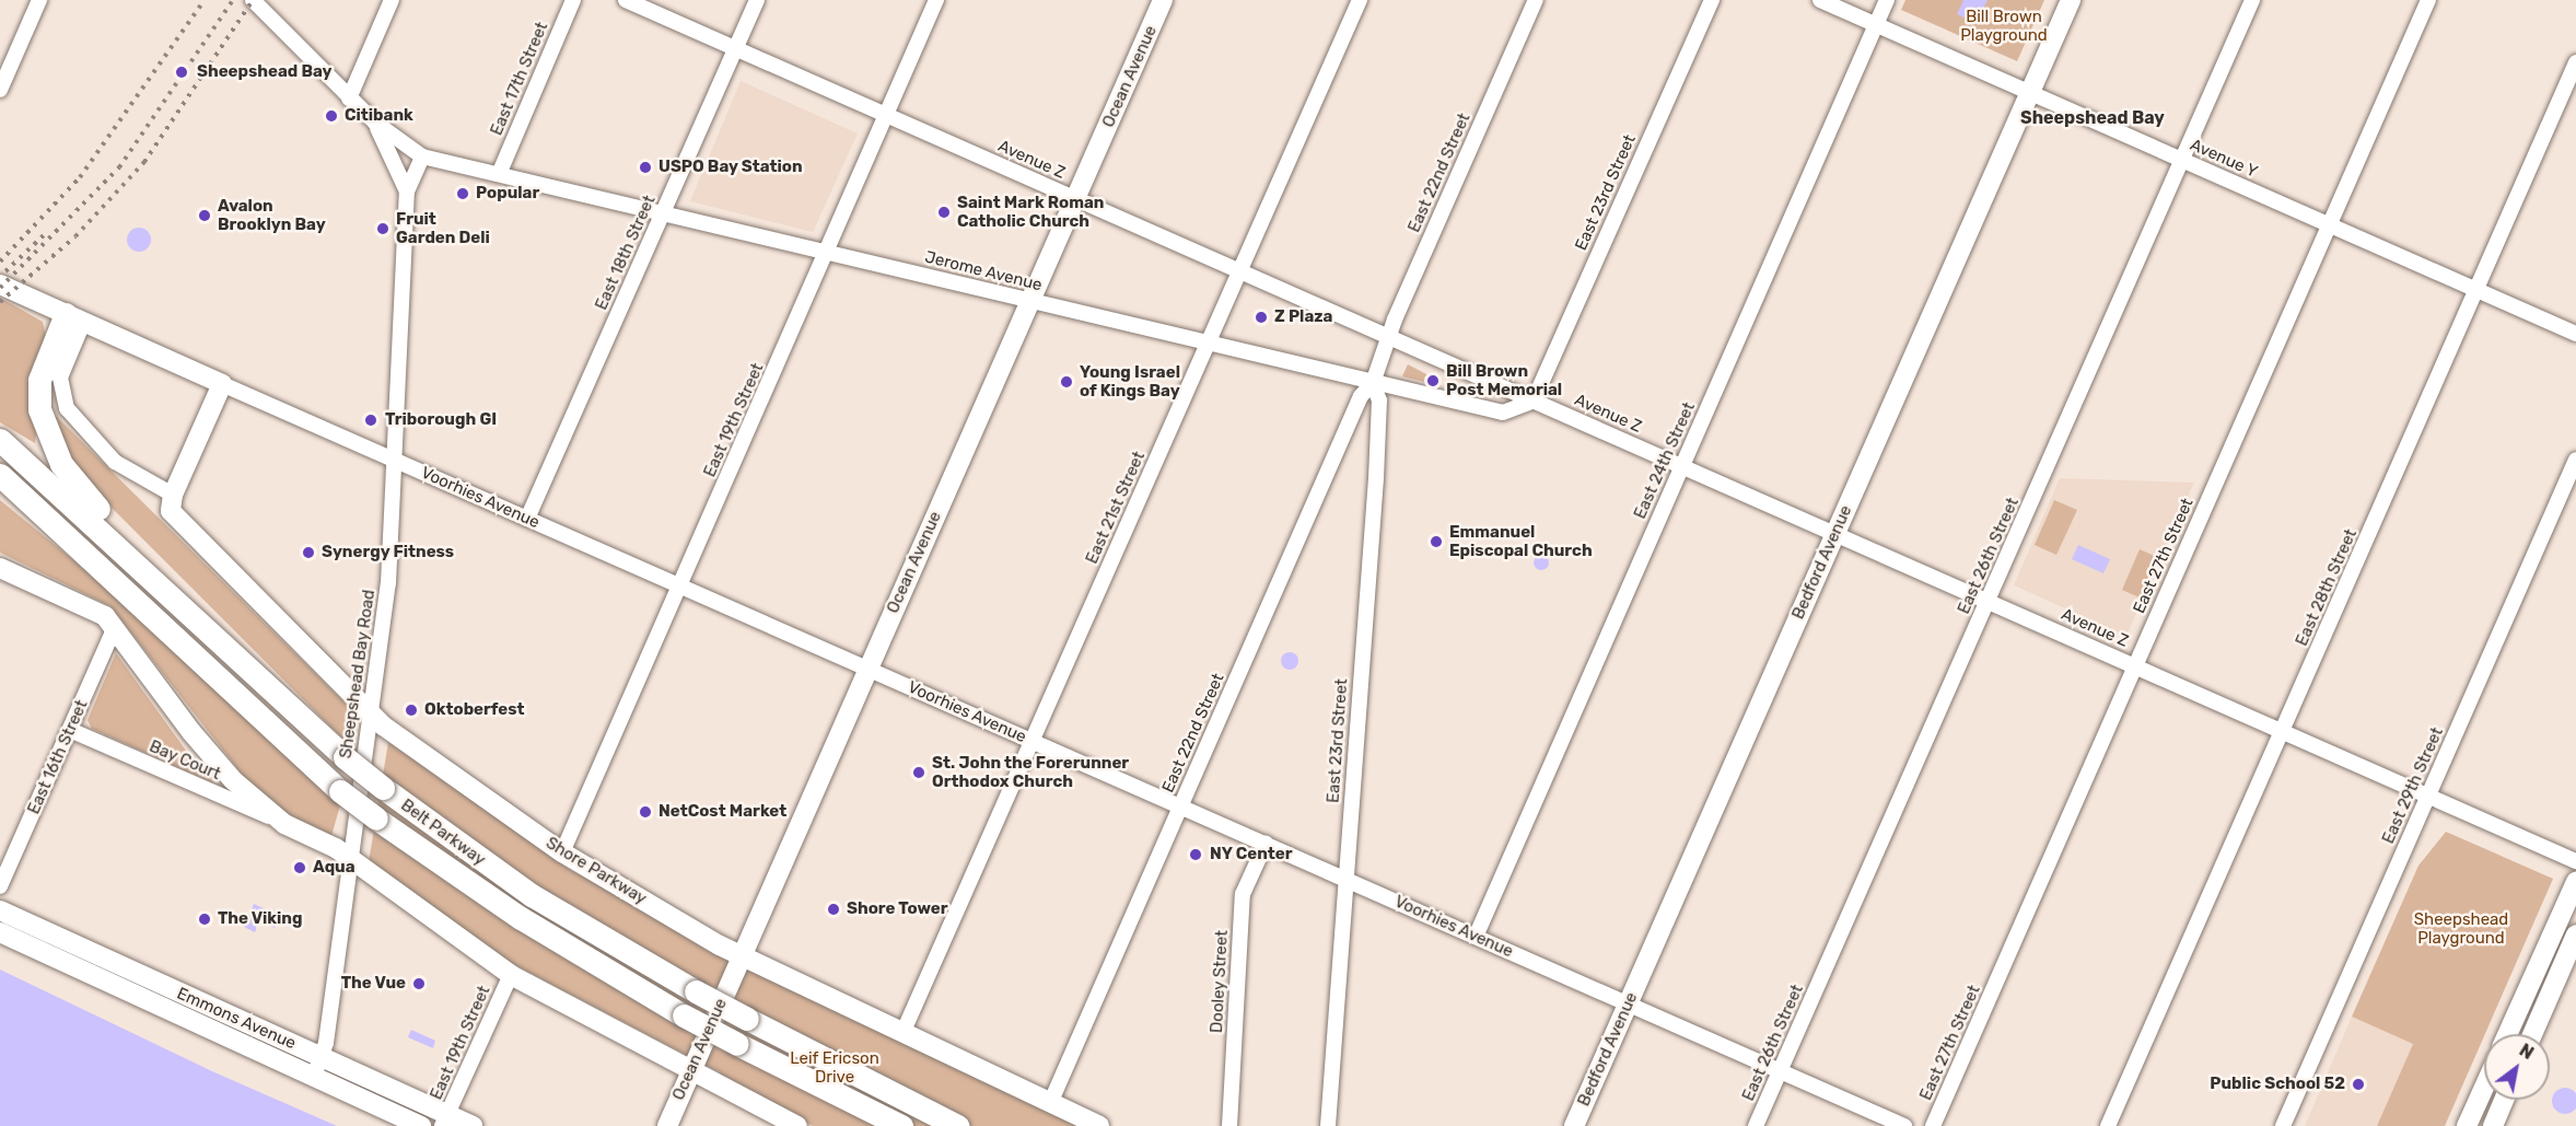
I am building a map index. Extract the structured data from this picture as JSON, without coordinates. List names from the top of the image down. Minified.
{"streets":{"highway":["Belt Parkway"],"main road":["Ocean Avenue","Voorhies Avenue","Bedford Avenue","Shore Parkway","Emmons Avenue"],"street":["East 17th Street","Avenue Y","Avenue Z","East 22nd Street","East 23rd Street","East 18th Street","Jerome Avenue","East 19th Street","East 24th Street","East 21st Street","East 26th Street","East 27th Street","East 28th Street","Sheepshead Bay Road","East 16th Street","Bay Court","East 29th Street","Dooley Street"]},"crossings":[["Ocean Avenue","Avenue Z"],["Ocean Avenue","Jerome Avenue"],["Ocean Avenue","Voorhies Avenue"],["Ocean Avenue","Shore Parkway"],["East 17th Street","Jerome Avenue"],["Avenue Y","East 24th Street"],["Avenue Y","East 26th Street"],["Avenue Y","East 27th Street"],["Avenue Y","Bedford Avenue"],["Avenue Y","East 28th Street"],["Avenue Z","East 22nd Street"],["Avenue Z","East 23rd Street"],["Avenue Z","East 18th Street"],["Avenue Z","Jerome Avenue"],["Avenue Z","East 19th Street"],["Avenue Z","East 24th Street"],["Avenue Z","East 21st Street"],["Avenue Z","East 26th Street"],["Avenue Z","East 27th Street"],["Avenue Z","Bedford Avenue"],["Avenue Z","East 28th Street"],["Avenue Z","East 29th Street"],["East 22nd Street","East 23rd Street"],["East 22nd Street","Jerome Avenue"],["East 22nd Street","Voorhies Avenue"],["East 22nd Street","Shore Parkway"],["East 23rd Street","Jerome Avenue"],["East 23rd Street","Voorhies Avenue"],["East 18th Street","Jerome Avenue"],["East 18th Street","Voorhies Avenue"],["Jerome Avenue","East 19th Street"],["Jerome Avenue","East 21st Street"],["Jerome Avenue","Sheepshead Bay Road"],["East 19th Street","Voorhies Avenue"],["East 19th Street","Shore Parkway"],["East 19th Street","Emmons Avenue"],["East 24th Street","Voorhies Avenue"],["Voorhies Avenue","East 21st Street"],["Voorhies Avenue","East 26th Street"],["Voorhies Avenue","Bedford Avenue"],["Voorhies Avenue","Sheepshead Bay Road"],["Voorhies Avenue","Shore Parkway"],["Voorhies Avenue","Dooley Street"],["East 21st Street","Shore Parkway"],["Sheepshead Bay Road","Shore Parkway"],["Sheepshead Bay Road","Emmons Avenue"],["East 16th Street","Bay Court"]],"districts":["Sheepshead Bay"],"parks":["Bill Brown Playground","Sheepshead Playground","Leif Ericson Drive"],"places":["Sheepshead Bay","Citibank","USPO Bay Station","Popular","Saint Mark Roman Catholic Church","Avalon Brooklyn Bay","Fruit Garden Deli","Z Plaza","Bill Brown Post Memorial","Young Israel of Kings Bay","Triborough GI","Emmanuel Episcopal Church","Synergy Fitness","Oktoberfest","St. John the Forerunner Orthodox Church","NetCost Market","NY Center","Aqua","Shore Tower","The Viking","The Vue","Public School 52"],"north":"top right"}
